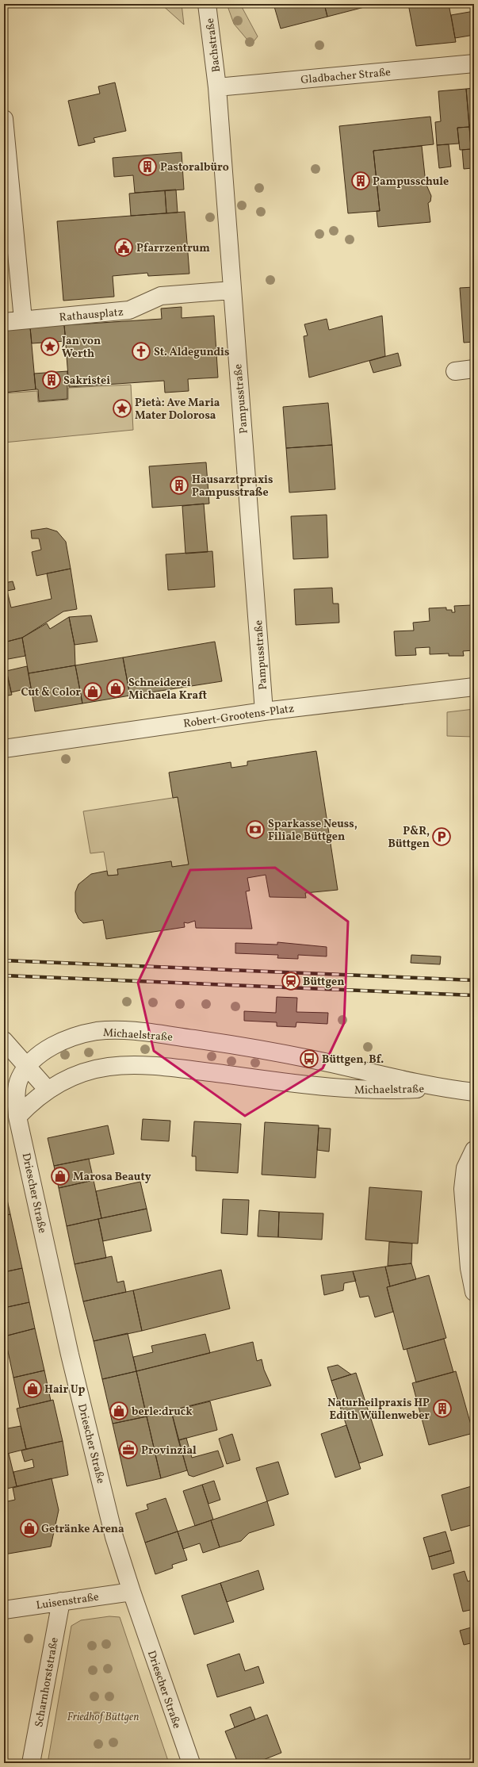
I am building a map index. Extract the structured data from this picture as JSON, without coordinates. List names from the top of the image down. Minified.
{"streets":{"street":["Bachstraße","Gladbacher Straße","Rathausplatz","Pampusstraße","Robert-Grootens-Platz","Michaelstraße","Driescher Straße","Luisenstraße","Scharnhorststraße"]},"crossings":[["Bachstraße","Gladbacher Straße"],["Bachstraße","Pampusstraße"],["Gladbacher Straße","Pampusstraße"],["Rathausplatz","Pampusstraße"],["Pampusstraße","Robert-Grootens-Platz"],["Michaelstraße","Driescher Straße"],["Driescher Straße","Luisenstraße"],["Luisenstraße","Scharnhorststraße"]],"parks":["Friedhof Büttgen"],"places":{"building":["Pastoralbüro","Pampusschule","Sakristei","Hausarztpraxis Pampusstraße","Naturheilpraxis HP Edith Wüllenweber"],"public building":["Pfarrzentrum"],"place":["Jan von Werth","Pietà: Ave Maria Mater Dolorosa"],"church":["St. Aldegundis"],"shop":["Schneiderei Michaela Kraft","Cut & Color","Marosa Beauty","Hair Up","berle:druck","Getränke Arena"],"bank":["Sparkasse Neuss, Filiale Büttgen"],"parking":["P&R, Büttgen"],"station":["Büttgen"],"bus stop":["Büttgen, Bf."],"office":["Provinzial"]}}
